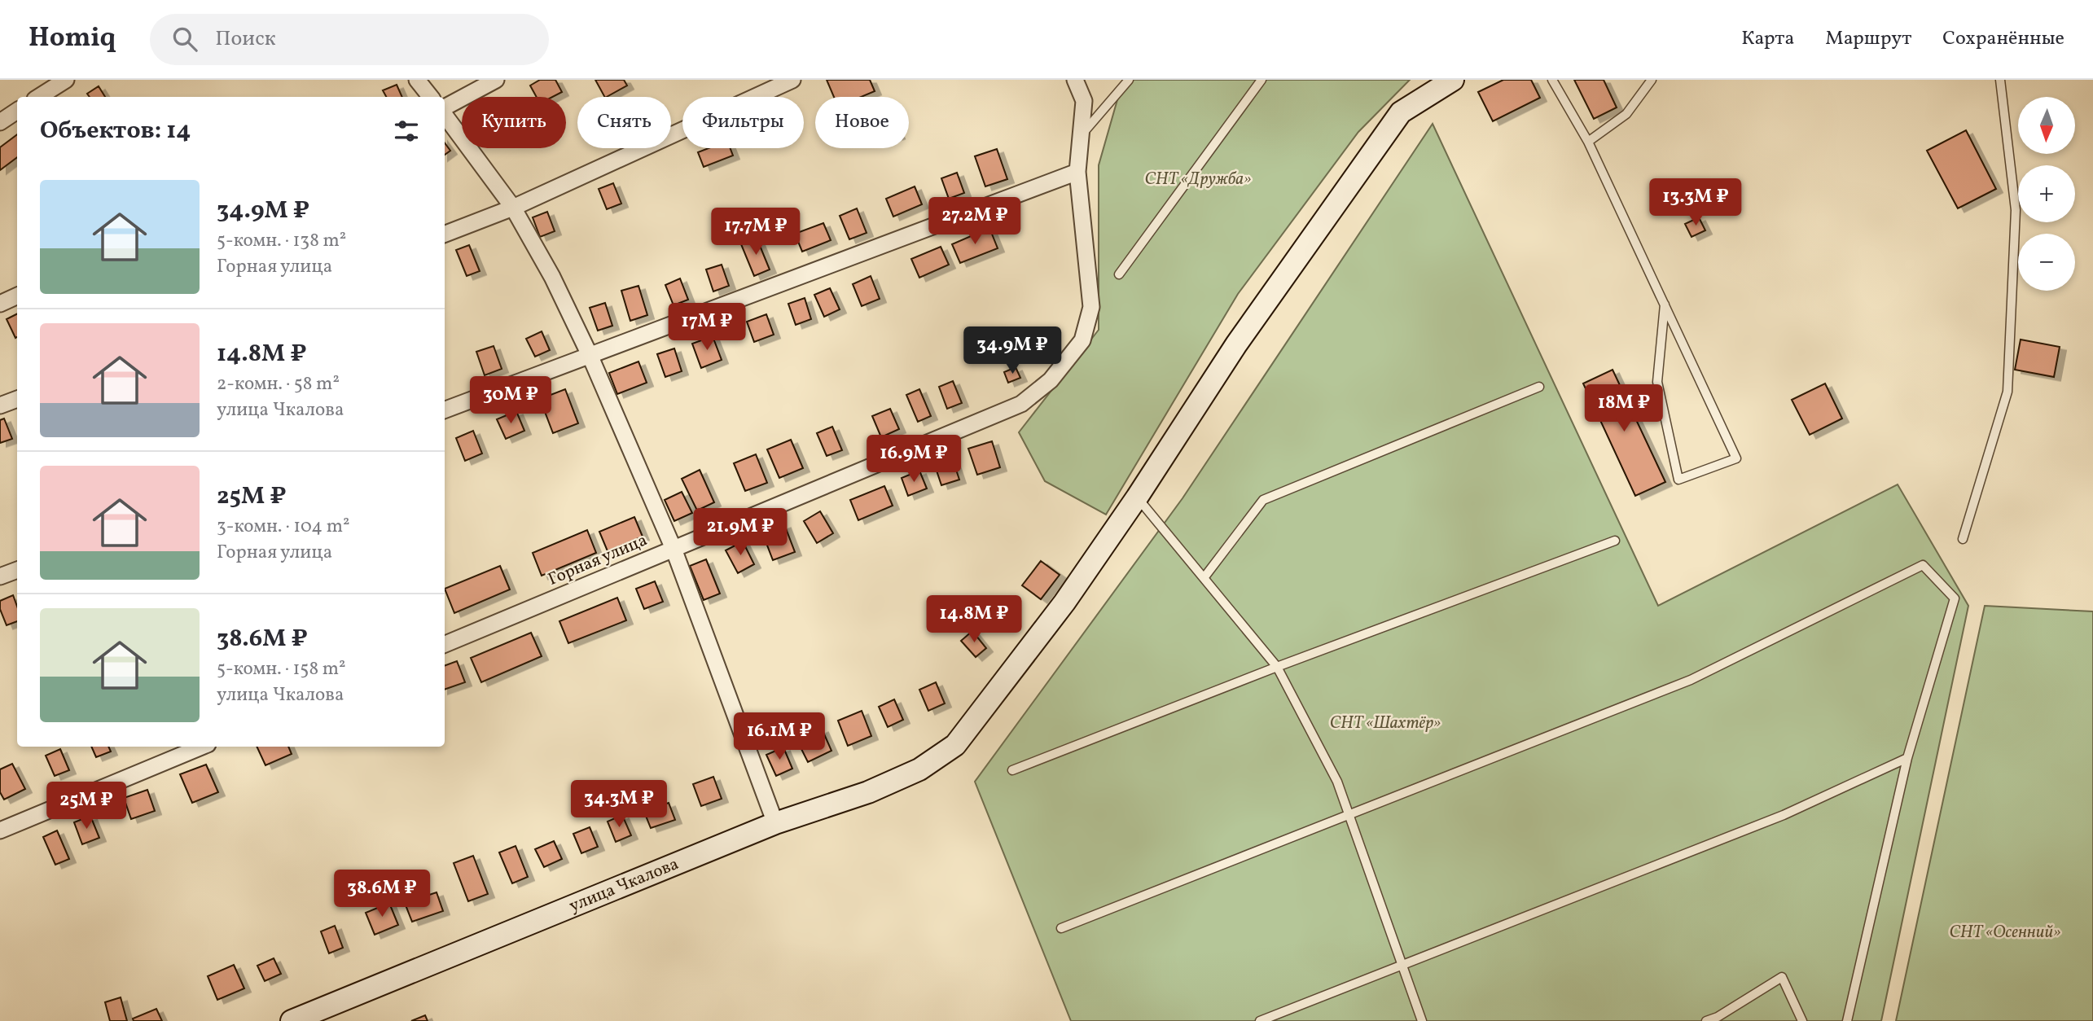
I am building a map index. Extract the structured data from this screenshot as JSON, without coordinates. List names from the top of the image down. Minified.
{"streets":{"main road":["улица Чкалова"],"street":["Горная улица"]},"parks":["СНТ «Дружба»","СНТ «Шахтёр»","СНТ «Осенний»"],"north":"bottom","page":{"header":"Homiq","search":"Поиск","nav":["Карта","Маршрут","Сохранённые"],"map_buttons":["+","−"],"chip":["Купить","Снять","Фильтры","Новое"],"heading":"Объектов: 14","list":[{"name":"34.9M ₽","note":"5-комн. · 138 m² · Горная улица"},{"name":"14.8M ₽","note":"2-комн. · 58 m² · улица Чкалова"},{"name":"25M ₽","note":"3-комн. · 104 m² · Горная улица"},{"name":"38.6M ₽","note":"5-комн. · 158 m² · улица Чкалова"}],"price":["13.3M ₽","27.2M ₽","17.7M ₽","17M ₽","34.9M ₽","30M ₽","18M ₽","16.9M ₽","21.9M ₽","14.8M ₽","16.1M ₽","34.3M ₽","25M ₽","38.6M ₽"]}}
